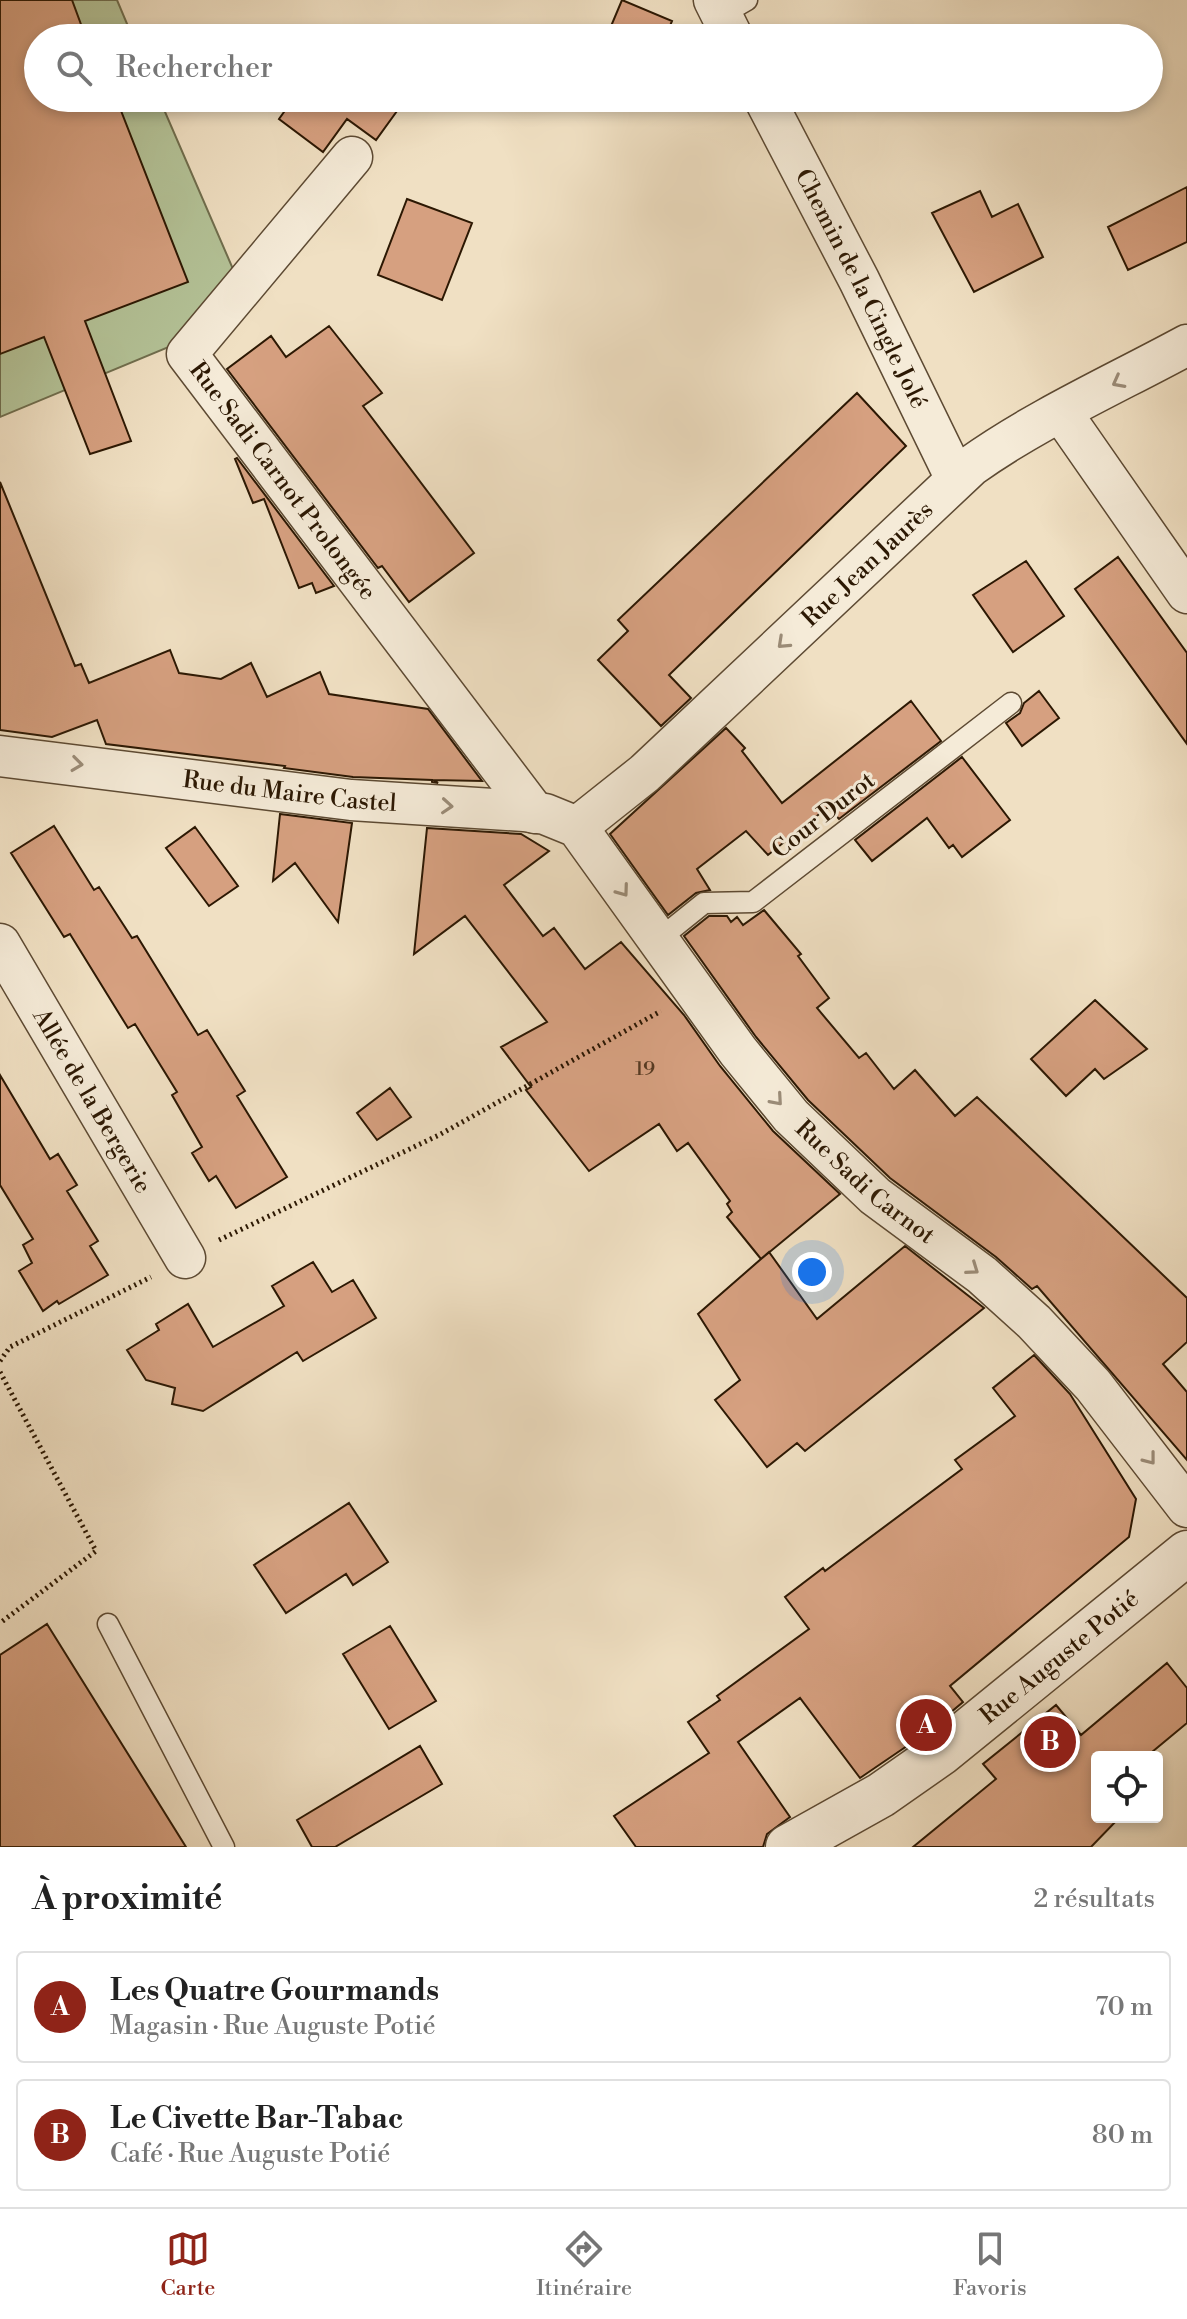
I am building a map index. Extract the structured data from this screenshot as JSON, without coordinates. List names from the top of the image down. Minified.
{"streets":{"street":["Chemin de la Cingle Jolé","Rue Sadi Carnot Prolongée","Rue Jean Jaurès","Rue du Maire Castel","Allée de la Bergerie","Rue Sadi Carnot","Rue Auguste Potié"],"lane":["Cour Durot"]},"crossings":[["Chemin de la Cingle Jolé","Rue Jean Jaurès"],["Rue Sadi Carnot Prolongée","Rue du Maire Castel"],["Rue Jean Jaurès","Rue du Maire Castel"],["Rue Jean Jaurès","Rue Sadi Carnot"],["Rue du Maire Castel","Rue Sadi Carnot"],["Cour Durot","Rue Sadi Carnot"]],"one_way":["Rue Jean Jaurès","Rue du Maire Castel","Rue Sadi Carnot"],"house_numbers":["19"],"page":{"search":"Rechercher","pins":["A","B"],"heading":["À proximité","2 résultats"],"list":[{"mark":"A","name":"Les Quatre Gourmands","note":"Magasin · Rue Auguste Potié","value":"70 m"},{"mark":"B","name":"Le Civette Bar-Tabac","note":"Café · Rue Auguste Potié","value":"80 m"}],"nav":["Carte","Itinéraire","Favoris"]}}
